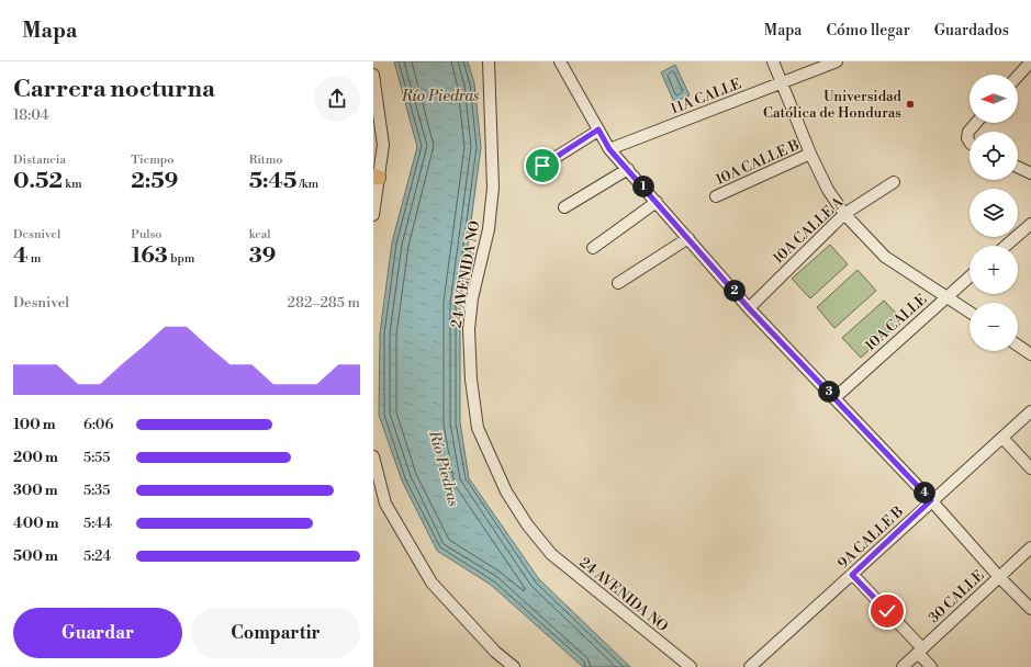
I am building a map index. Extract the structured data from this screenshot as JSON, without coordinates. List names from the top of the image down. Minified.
{"streets":{"street":["11A CALLE","10A CALLE B","10A CALLE A","24 AVENIDA NO","10A CALLE","9A CALLE B","30 CALLE"]},"water":["Río Piedras"],"places":["Universidad Católica de Honduras"],"north":"left","page":{"header":"Mapa","nav":["Mapa","Cómo llegar","Guardados"],"heading":["Carrera nocturna","18:04"],"map_buttons":["+","−"],"stats":[["Distancia","0.52 km"],["Tiempo","2:59"],["Ritmo","5:45 /km"],["Desnivel","4 m"],["Pulso","163 bpm"],["kcal","39"]],"pins":["1","2","3","4"],"chart":["Desnivel","282–285 m"],"list":[{"name":"100 m","note":"6:06"},{"name":"200 m","note":"5:55"},{"name":"300 m","note":"5:35"},{"name":"400 m","note":"5:44"},{"name":"500 m","note":"5:24"}],"buttons":["Guardar","Compartir"]}}
